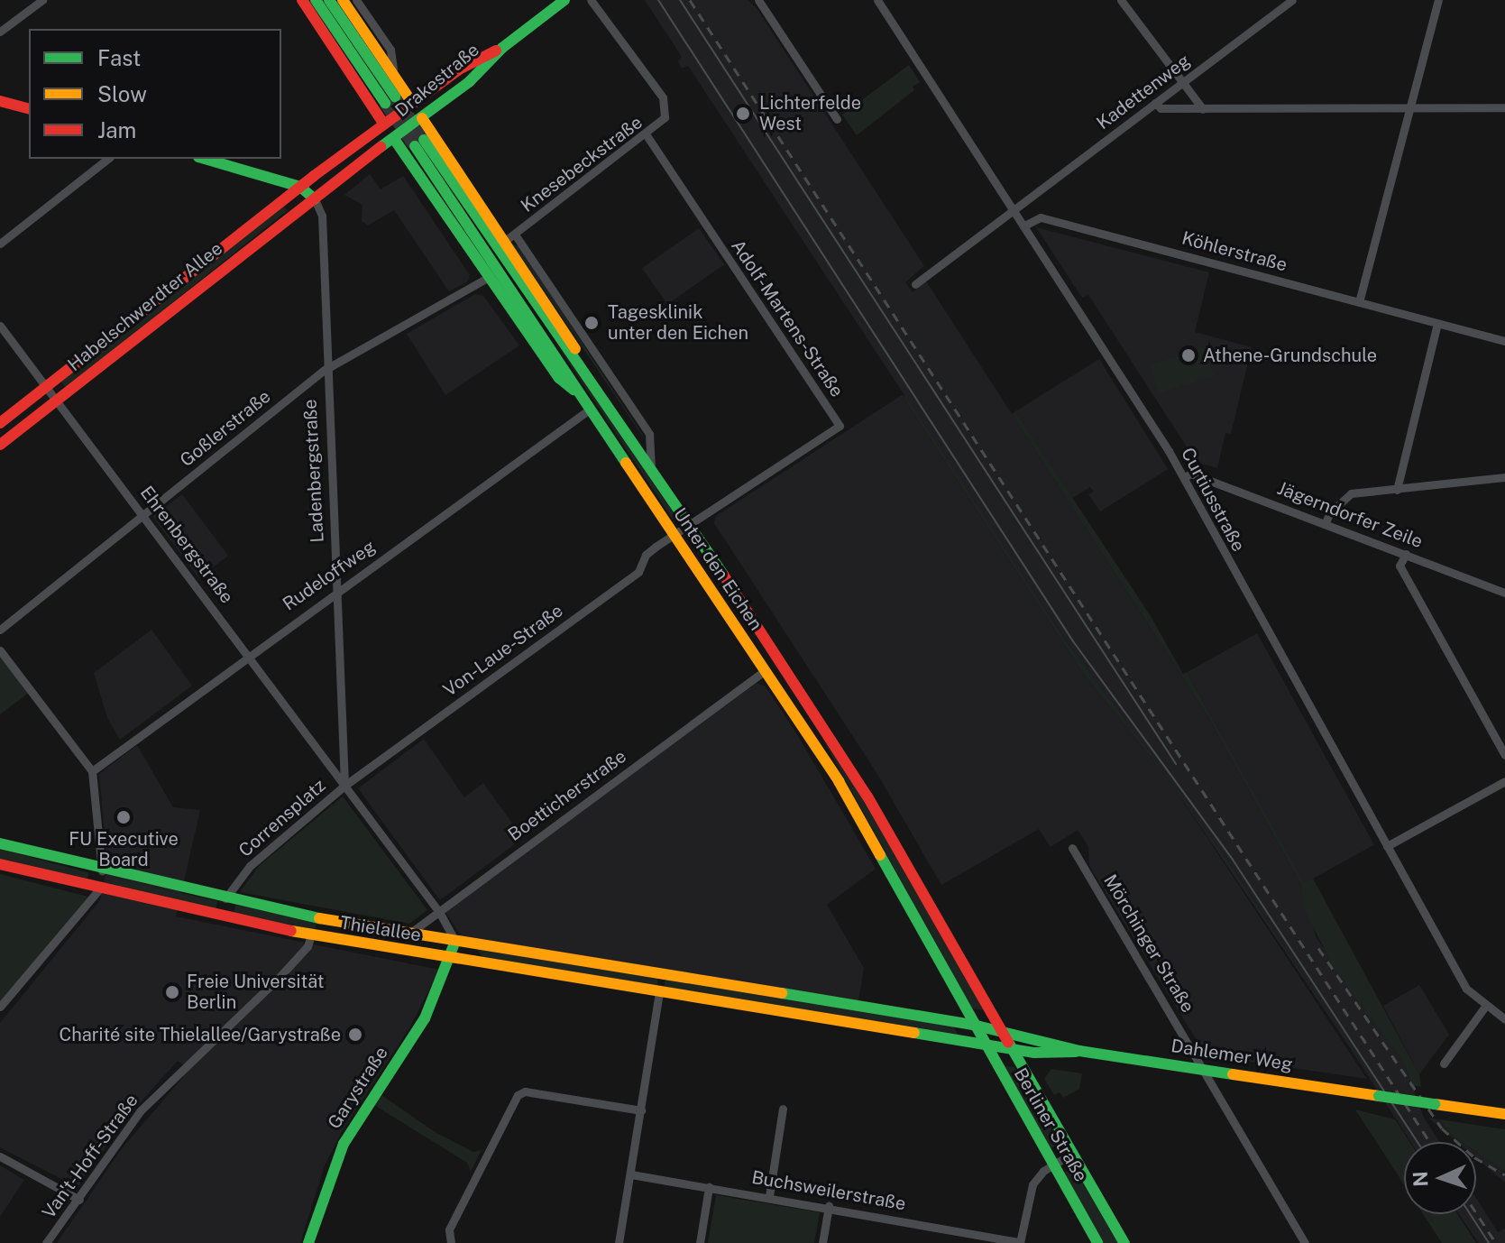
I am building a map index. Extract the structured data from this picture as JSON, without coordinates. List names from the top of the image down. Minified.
{"streets":{"main road":["Drakestraße","Habelschwerdter Allee","Unter den Eichen","Boetticherstraße","Thielallee","Dahlemer Weg","Garystraße","Berliner Straße"],"street":["Kadettenweg","Knesebeckstraße","Köhlerstraße","Adolf-Martens-Straße","Goßlerstraße","Ladenbergstraße","Curtiusstraße","Jägerndorfer Zeile","Ehrenbergstraße","Rudeloffweg","Von-Laue-Straße","Corrensplatz","Mörchinger Straße","Van't-Hoff-Straße","Buchsweilerstraße"]},"crossings":[["Drakestraße","Habelschwerdter Allee"],["Kadettenweg","Curtiusstraße"],["Knesebeckstraße","Adolf-Martens-Straße"],["Knesebeckstraße","Unter den Eichen"],["Köhlerstraße","Curtiusstraße"],["Habelschwerdter Allee","Ladenbergstraße"],["Habelschwerdter Allee","Ehrenbergstraße"],["Adolf-Martens-Straße","Unter den Eichen"],["Adolf-Martens-Straße","Von-Laue-Straße"],["Goßlerstraße","Ladenbergstraße"],["Goßlerstraße","Ehrenbergstraße"],["Ladenbergstraße","Ehrenbergstraße"],["Ladenbergstraße","Rudeloffweg"],["Ladenbergstraße","Von-Laue-Straße"],["Ladenbergstraße","Corrensplatz"],["Curtiusstraße","Jägerndorfer Zeile"],["Ehrenbergstraße","Rudeloffweg"],["Ehrenbergstraße","Von-Laue-Straße"],["Ehrenbergstraße","Corrensplatz"],["Unter den Eichen","Rudeloffweg"],["Unter den Eichen","Von-Laue-Straße"],["Unter den Eichen","Boetticherstraße"],["Unter den Eichen","Thielallee"],["Unter den Eichen","Dahlemer Weg"],["Unter den Eichen","Berliner Straße"],["Von-Laue-Straße","Corrensplatz"],["Boetticherstraße","Corrensplatz"],["Boetticherstraße","Thielallee"],["Corrensplatz","Thielallee"],["Thielallee","Dahlemer Weg"],["Thielallee","Garystraße"],["Thielallee","Berliner Straße"],["Thielallee","Van't-Hoff-Straße"],["Mörchinger Straße","Dahlemer Weg"],["Dahlemer Weg","Berliner Straße"]],"places":["Lichterfelde West","Tagesklinik unter den Eichen","Athene-Grundschule","FU Executive Board","Freie Universität Berlin","Charité site Thielallee/Garystraße"],"legend":["Fast","Slow","Jam"],"north":"left"}
